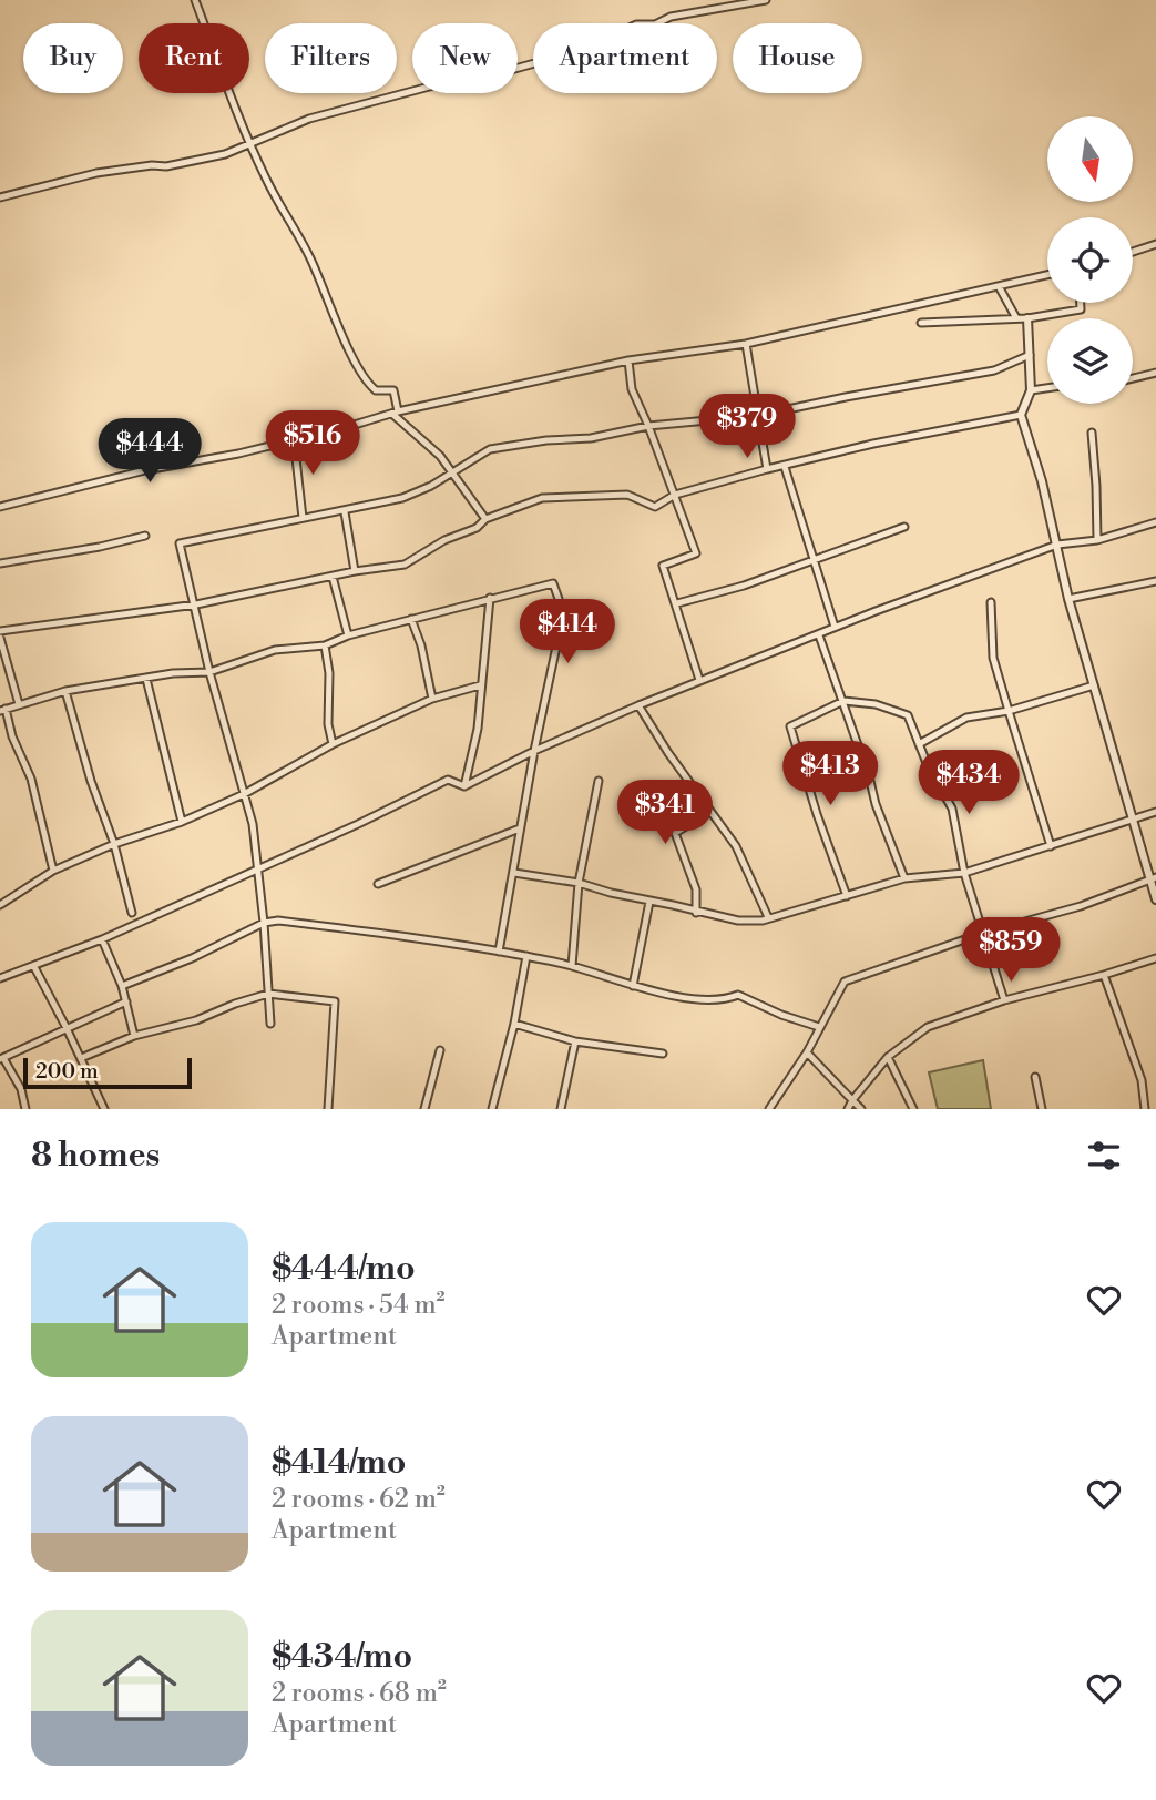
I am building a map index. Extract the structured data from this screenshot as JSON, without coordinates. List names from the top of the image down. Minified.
{"scale_bar":"200 m","north":"bottom","page":{"chip":["Buy","Rent","Filters","New","Apartment","House"],"price":["$379","$516","$444","$414","$413","$434","$341","$859"],"scale":"200 m","heading":"8 homes","list":[{"name":"$444/mo","note":"2 rooms · 54 m² · Apartment"},{"name":"$414/mo","note":"2 rooms · 62 m² · Apartment"},{"name":"$434/mo","note":"2 rooms · 68 m² · Apartment"}]}}
